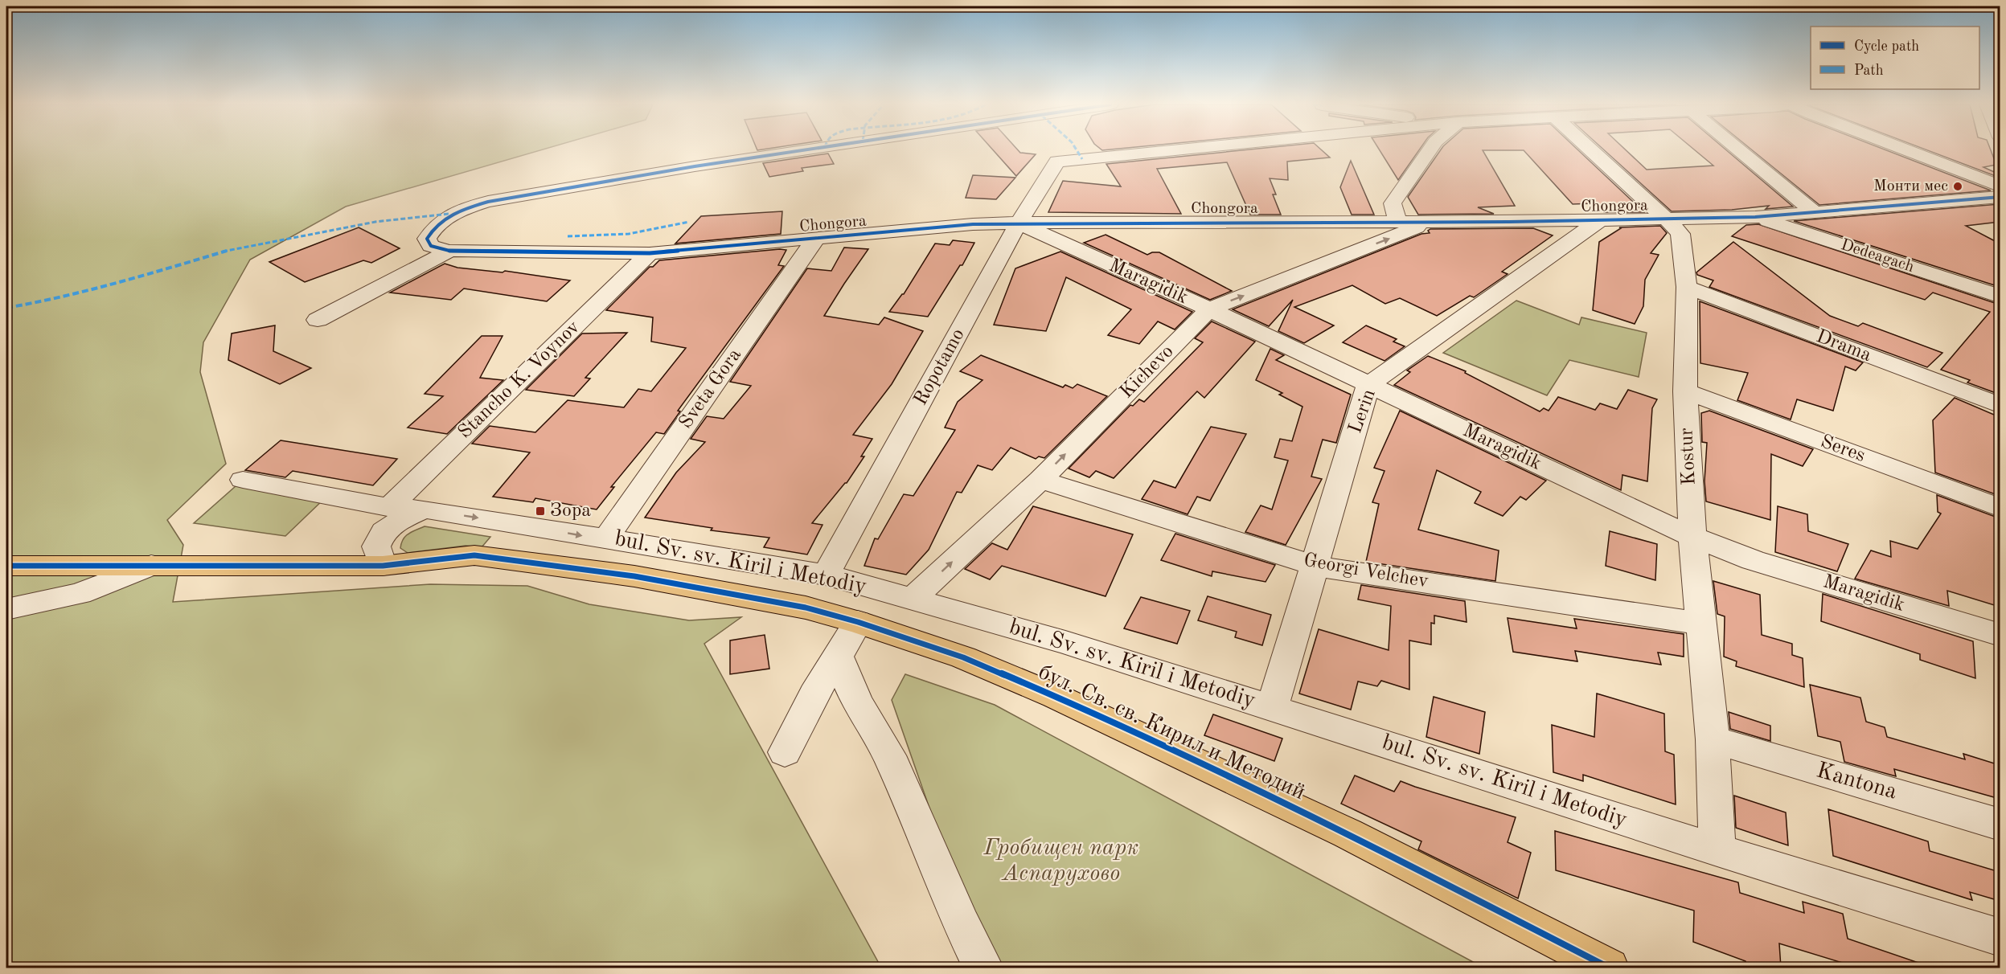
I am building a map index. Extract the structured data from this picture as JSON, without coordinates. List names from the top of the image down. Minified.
{"streets":{"main road":["бул. Св. св. Кирил и Методий"],"street":["Chongora","Dedeagach","Maragidik","Drama","Ropotamo","Kichevo","Stancho K. Voynov","Sveta Gora","Lerin","Seres","Kostur","bul. Sv. sv. Kiril i Metodiy","Georgi Velchev","Kantona"]},"crossings":[["Chongora","Dedeagach"],["Chongora","Maragidik"],["Chongora","Ropotamo"],["Chongora","Kichevo"],["Chongora","Stancho K. Voynov"],["Chongora","Sveta Gora"],["Chongora","Lerin"],["Chongora","Kostur"],["Maragidik","Ropotamo"],["Maragidik","Kichevo"],["Maragidik","Lerin"],["Maragidik","Kostur"],["Drama","Kostur"],["Ropotamo","bul. Sv. sv. Kiril i Metodiy"],["Kichevo","bul. Sv. sv. Kiril i Metodiy"],["Kichevo","Georgi Velchev"],["Stancho K. Voynov","bul. Sv. sv. Kiril i Metodiy"],["Sveta Gora","bul. Sv. sv. Kiril i Metodiy"],["Lerin","bul. Sv. sv. Kiril i Metodiy"],["Lerin","Georgi Velchev"],["Seres","Kostur"],["Kostur","bul. Sv. sv. Kiril i Metodiy"],["Kostur","Georgi Velchev"],["Kostur","Kantona"]],"one_way":["Kichevo"],"parks":["Гробищен парк Аспарухово"],"places":{"other":["Монти мес"],"transit":["Зора"]},"legend":["Cycle path","Path"]}
